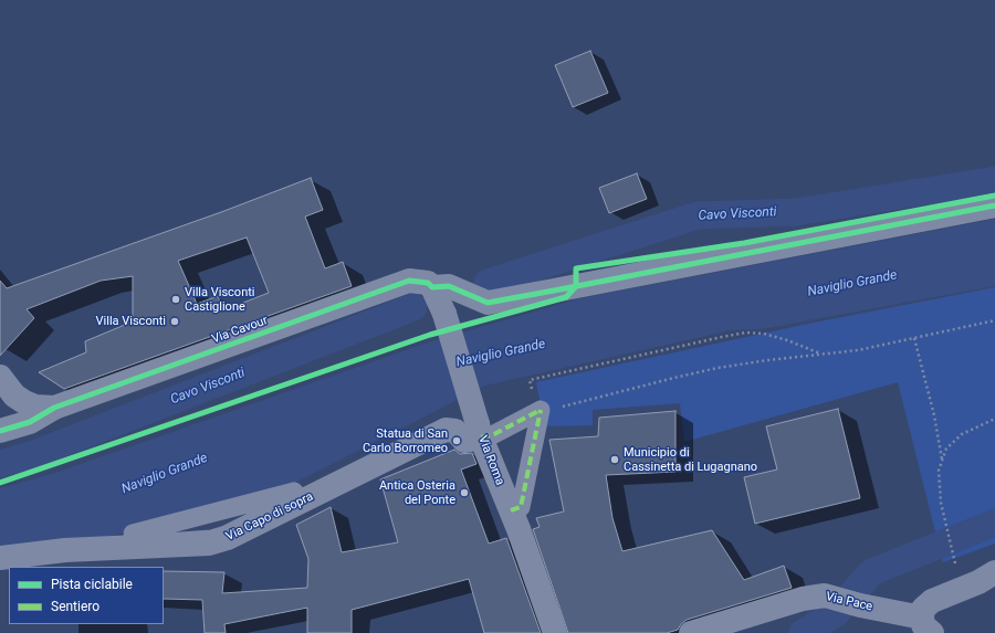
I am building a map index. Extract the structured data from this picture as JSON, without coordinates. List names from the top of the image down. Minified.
{"streets":{"street":["Via Cavour","Via Roma","Via Capo di sopra","Via Pace"]},"crossings":[["Via Cavour","Via Roma"],["Via Roma","Via Capo di sopra"]],"water":["Cavo Visconti","Naviglio Grande"],"places":["Villa Visconti Castiglione","Villa Visconti","Statua di San Carlo Borromeo","Municipio di Cassinetta di Lugagnano","Antica Osteria del Ponte"],"legend":["Pista ciclabile","Sentiero"]}
